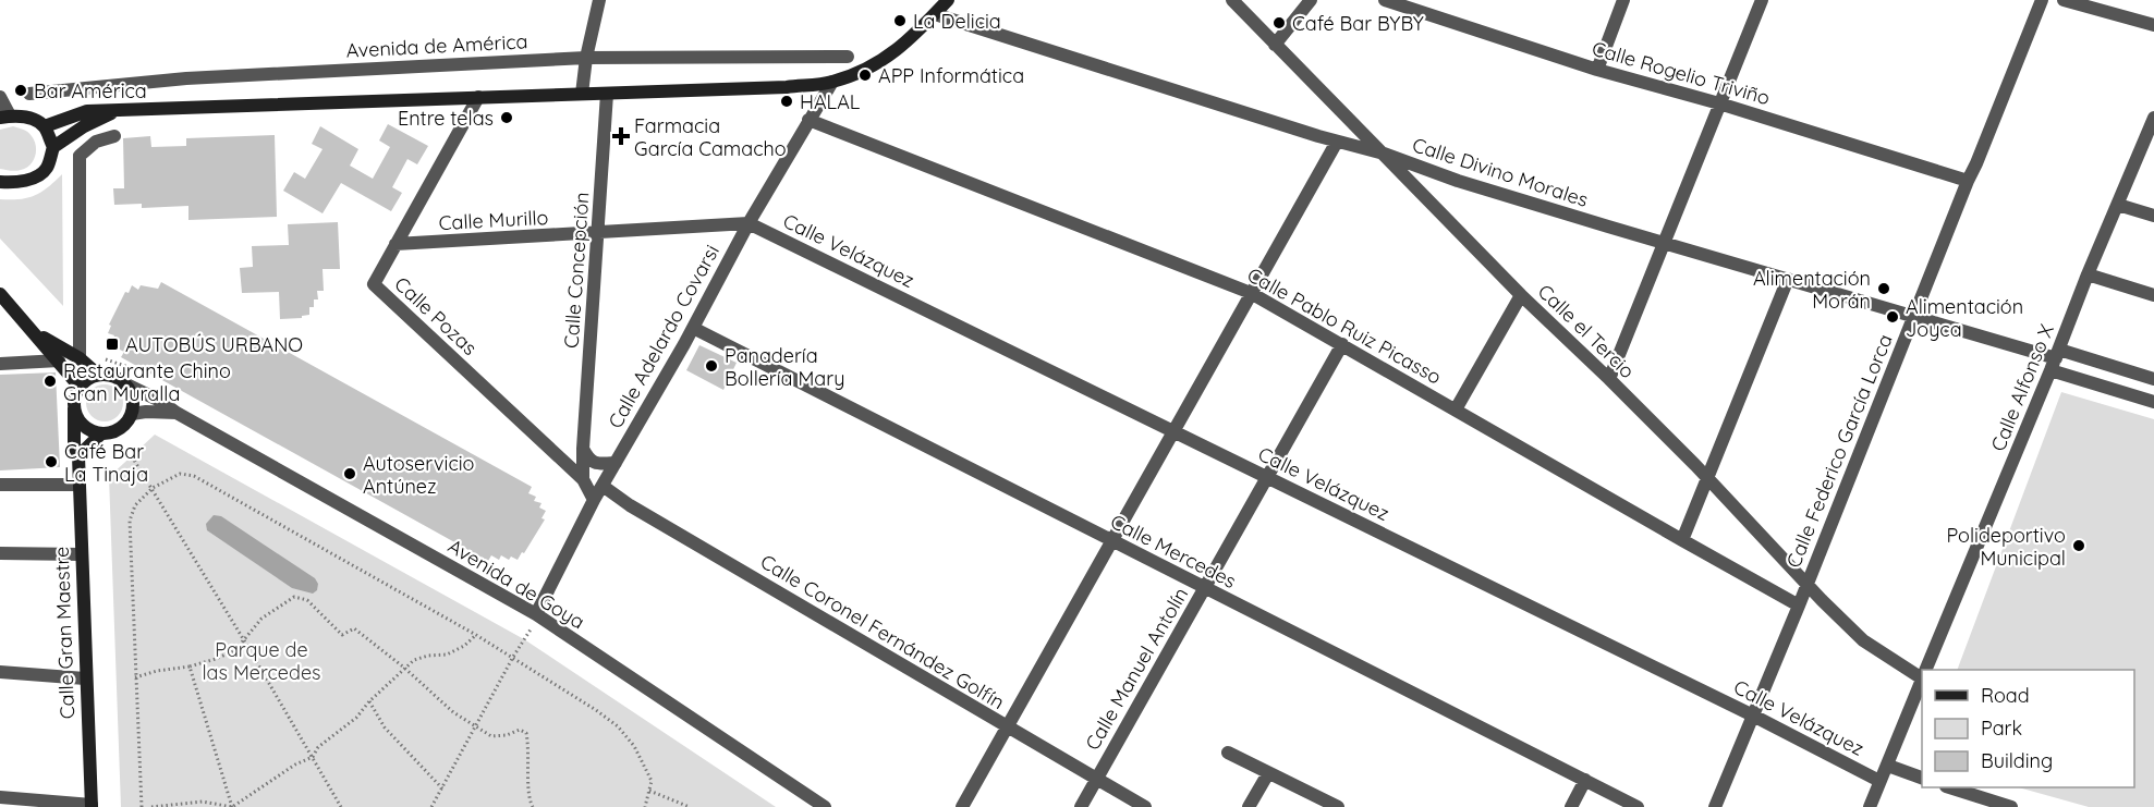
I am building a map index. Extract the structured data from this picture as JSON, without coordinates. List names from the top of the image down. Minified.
{"streets":{"street":["Avenida de América","Calle Rogelio Triviño","Calle Divino Morales","Calle Murillo","Calle Velázquez","Calle Concepción","Calle Pozas","Calle Pablo Ruiz Picasso","Calle el Tercio","Calle Adelardo Covarsi","Calle Alfonso X","Calle Federico García Lorca","Calle Mercedes","Avenida de Goya","Calle Coronel Fernández Golfín","Calle Gran Maestre","Calle Manuel Antolín"]},"crossings":[["Calle Rogelio Triviño","Calle Federico García Lorca"],["Calle Divino Morales","Calle el Tercio"],["Calle Divino Morales","Calle Alfonso X"],["Calle Divino Morales","Calle Federico García Lorca"],["Calle Murillo","Calle Velázquez"],["Calle Murillo","Calle Concepción"],["Calle Murillo","Calle Pozas"],["Calle Murillo","Calle Adelardo Covarsi"],["Calle Velázquez","Calle Adelardo Covarsi"],["Calle Velázquez","Calle Alfonso X"],["Calle Velázquez","Calle Federico García Lorca"],["Calle Velázquez","Calle Manuel Antolín"],["Calle Concepción","Calle Pozas"],["Calle Pozas","Calle Adelardo Covarsi"],["Calle Pablo Ruiz Picasso","Calle Adelardo Covarsi"],["Calle Pablo Ruiz Picasso","Calle Federico García Lorca"],["Calle Pablo Ruiz Picasso","Calle Manuel Antolín"],["Calle el Tercio","Calle Federico García Lorca"],["Calle Adelardo Covarsi","Calle Mercedes"],["Calle Adelardo Covarsi","Avenida de Goya"],["Calle Adelardo Covarsi","Calle Coronel Fernández Golfín"],["Calle Mercedes","Calle Manuel Antolín"],["Avenida de Goya","Calle Gran Maestre"],["Calle Coronel Fernández Golfín","Calle Manuel Antolín"]],"parks":["Parque de las Mercedes"],"places":{"other":["La Delicia","Café Bar BYBY","APP Informática","Bar América","HALAL","Entre telas","Alimentación Morán","Alimentación Joyca","Panadería Bollería Mary","Restaurante Chino Gran Muralla","Café Bar La Tinaja","Autoservicio Antúnez","Polideportivo Municipal"],"health":["Farmacia García Camacho"],"transit":["AUTOBÚS URBANO"]},"legend":["Road","Park","Building"]}
